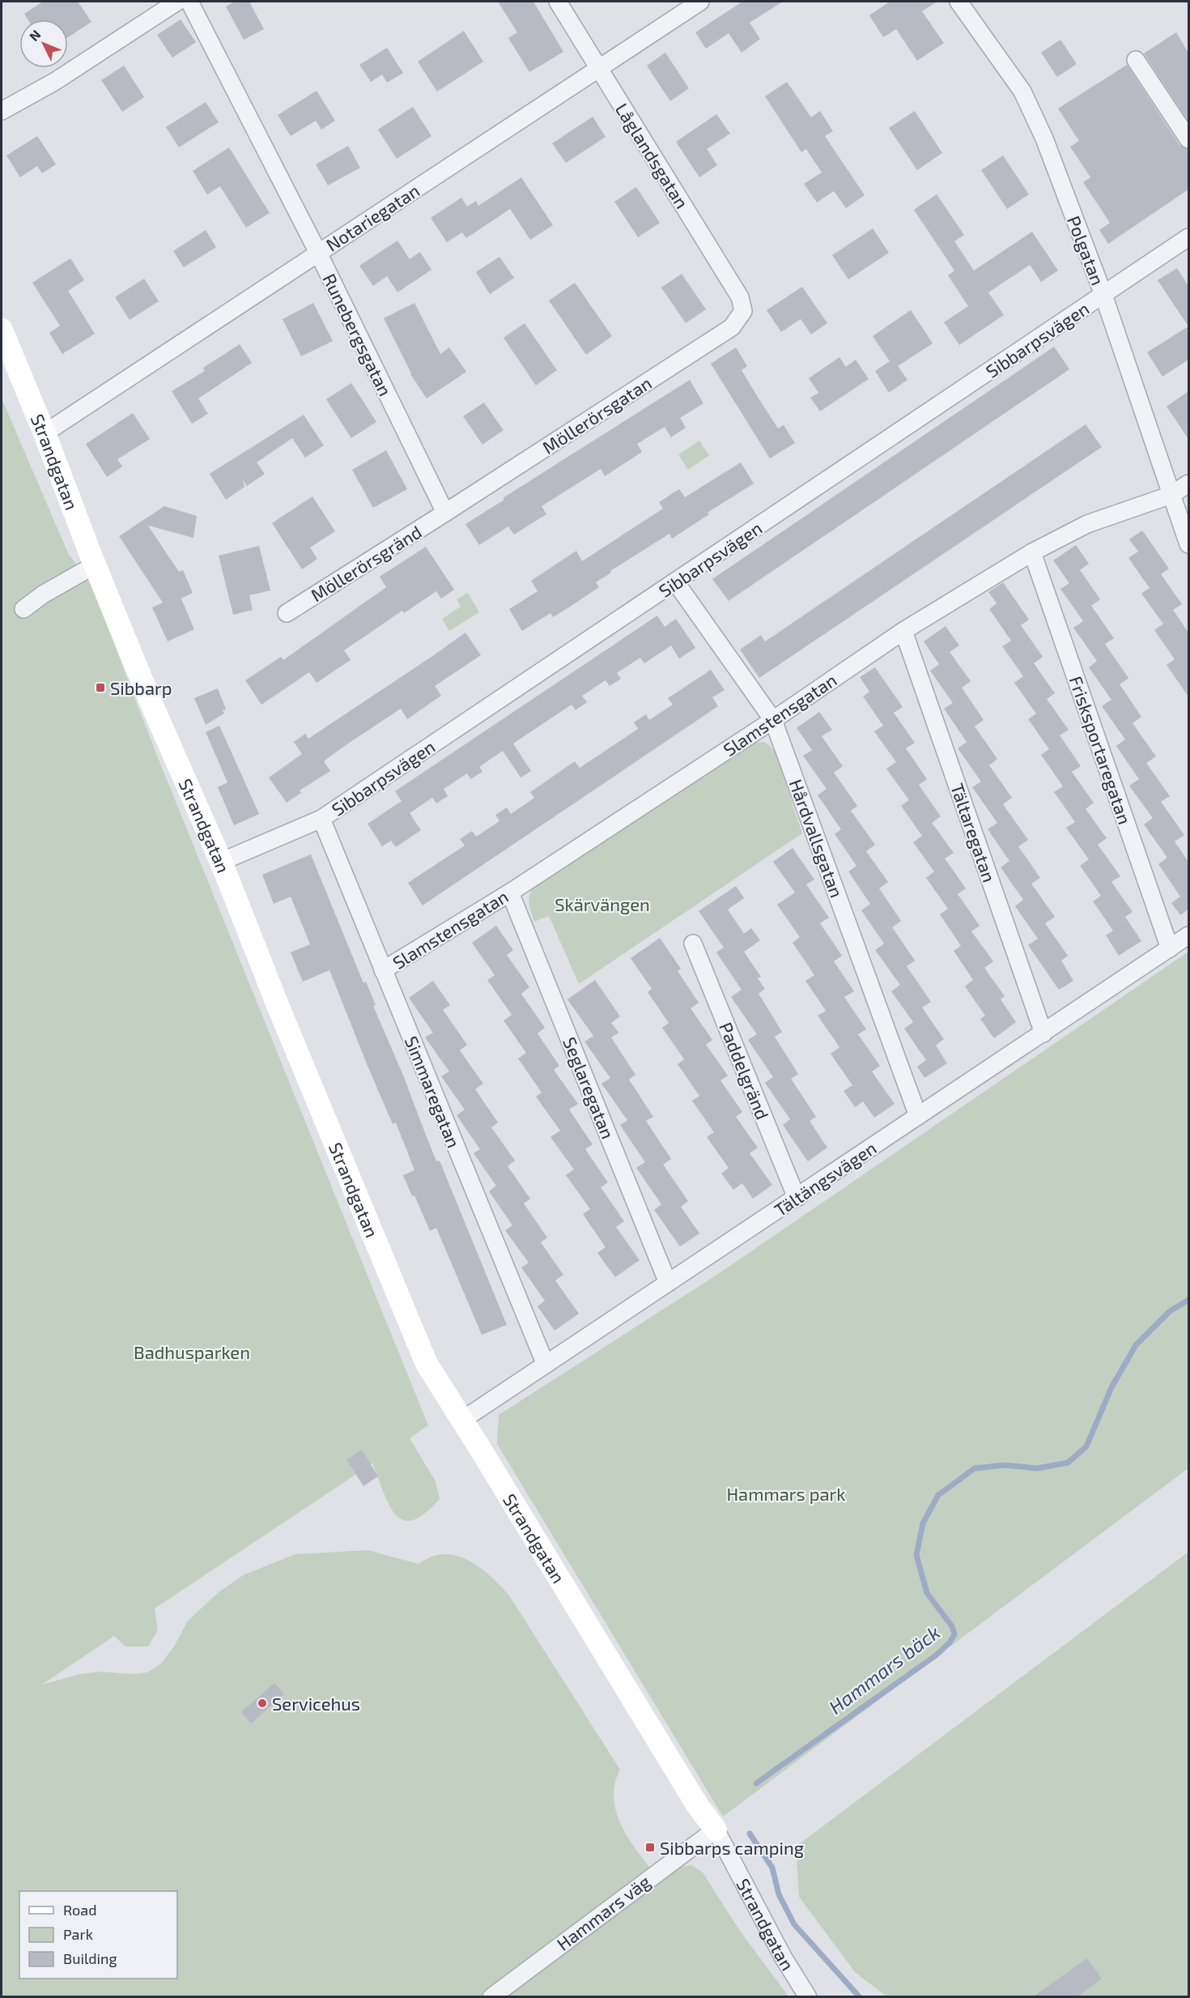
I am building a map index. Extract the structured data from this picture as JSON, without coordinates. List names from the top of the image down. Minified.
{"streets":{"street":["Låglandsgatan","Notariegatan","Polgatan","Runebergsgatan","Sibbarpsvägen","Möllerörsgatan","Strandgatan","Möllerörsgränd","Slamstensgatan","Frisksportaregatan","Tältaregatan","Hårdvallsgatan","Paddelgränd","Seglaregatan","Simmaregatan","Tältängsvägen","Hammars väg"]},"crossings":[["Låglandsgatan","Notariegatan"],["Låglandsgatan","Möllerörsgatan"],["Notariegatan","Runebergsgatan"],["Notariegatan","Strandgatan"],["Polgatan","Sibbarpsvägen"],["Polgatan","Slamstensgatan"],["Runebergsgatan","Möllerörsgatan"],["Runebergsgatan","Möllerörsgränd"],["Sibbarpsvägen","Strandgatan"],["Sibbarpsvägen","Hårdvallsgatan"],["Sibbarpsvägen","Simmaregatan"],["Möllerörsgatan","Möllerörsgränd"],["Strandgatan","Tältängsvägen"],["Strandgatan","Hammars väg"],["Slamstensgatan","Frisksportaregatan"],["Slamstensgatan","Tältaregatan"],["Slamstensgatan","Hårdvallsgatan"],["Slamstensgatan","Seglaregatan"],["Slamstensgatan","Simmaregatan"],["Frisksportaregatan","Tältängsvägen"],["Tältaregatan","Tältängsvägen"],["Hårdvallsgatan","Tältängsvägen"],["Paddelgränd","Tältängsvägen"],["Seglaregatan","Tältängsvägen"],["Simmaregatan","Tältängsvägen"]],"water":["Hammars bäck"],"parks":["Skärvängen","Badhusparken","Hammars park"],"places":{"transit":["Sibbarp","Sibbarps camping"],"other":["Servicehus"]},"legend":["Road","Park","Building"],"north":"top left"}
